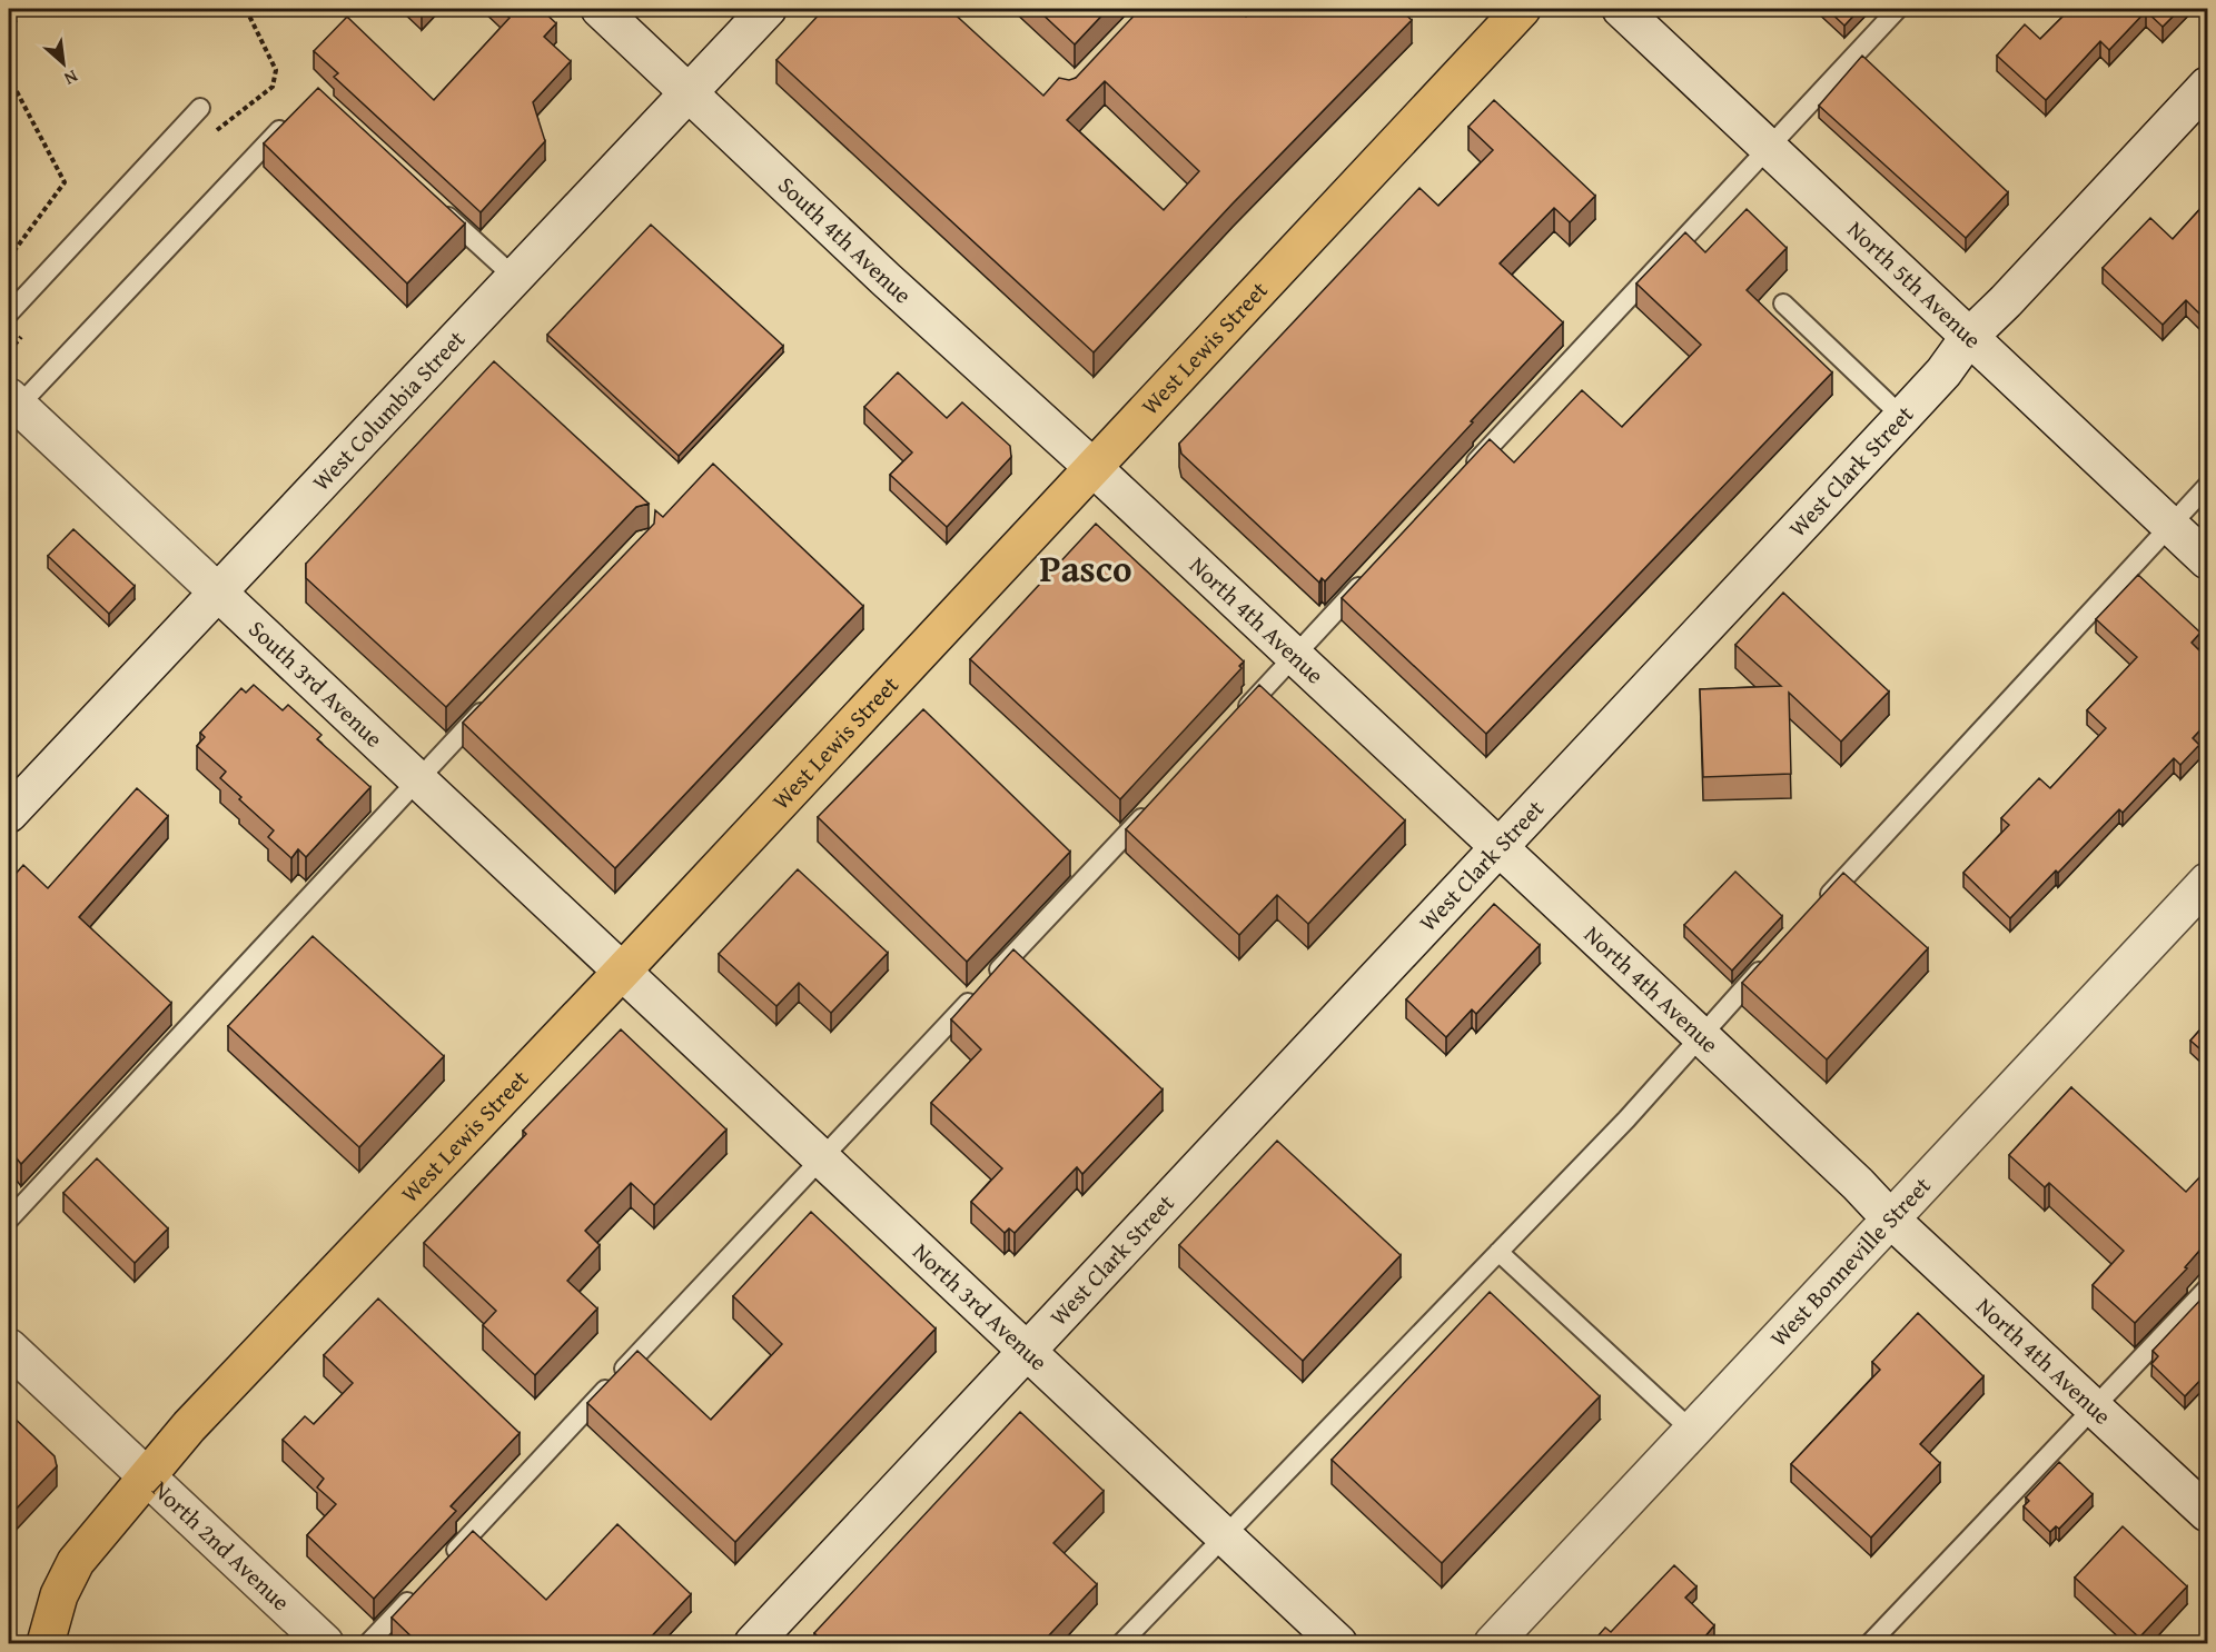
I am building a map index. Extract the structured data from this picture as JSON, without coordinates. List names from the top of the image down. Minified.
{"streets":{"main road":["West Lewis Street"],"street":["South 4th Avenue","North 5th Avenue","West Columbia Street","West Clark Street","North 4th Avenue","South 3rd Avenue","West Bonneville Street","North 3rd Avenue","North 2nd Avenue"]},"crossings":[["South 4th Avenue","West Lewis Street"],["South 4th Avenue","West Columbia Street"],["South 4th Avenue","North 4th Avenue"],["North 5th Avenue","West Clark Street"],["West Lewis Street","North 4th Avenue"],["West Lewis Street","South 3rd Avenue"],["West Lewis Street","North 3rd Avenue"],["West Lewis Street","North 2nd Avenue"],["West Columbia Street","South 3rd Avenue"],["West Clark Street","North 4th Avenue"],["West Clark Street","North 3rd Avenue"],["North 4th Avenue","West Bonneville Street"],["South 3rd Avenue","North 3rd Avenue"]],"districts":["Pasco"],"north":"bottom right"}
